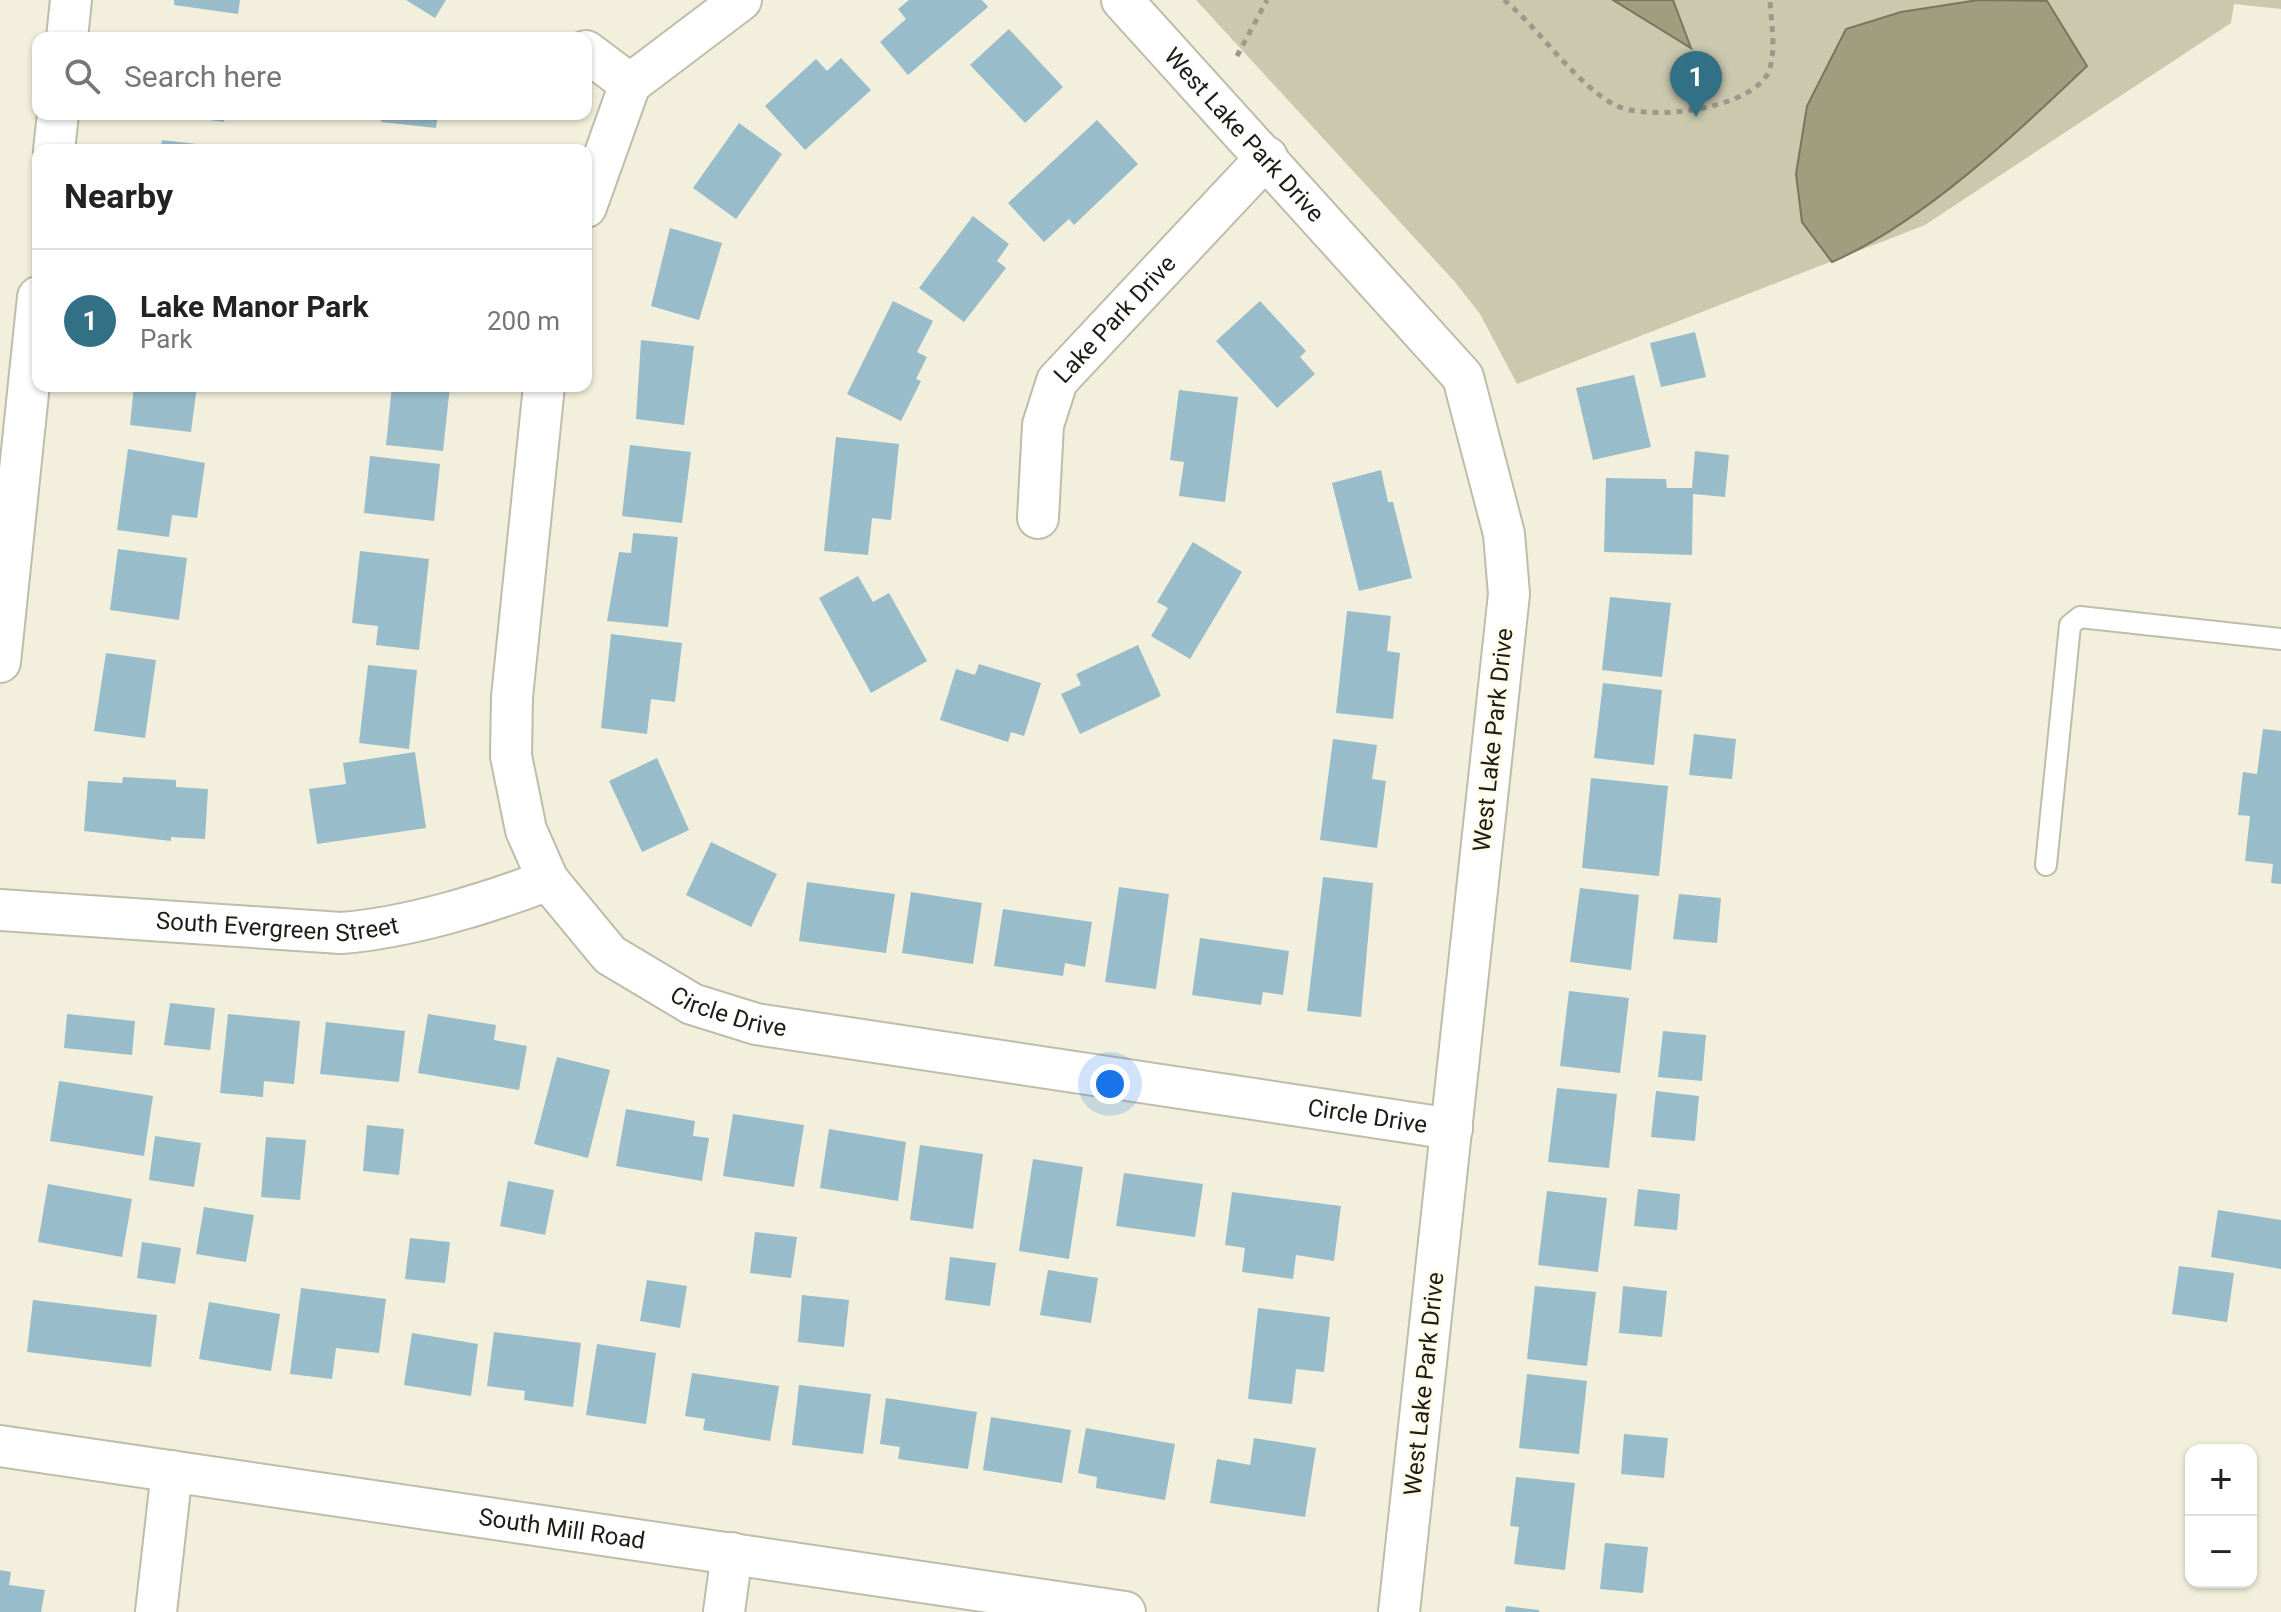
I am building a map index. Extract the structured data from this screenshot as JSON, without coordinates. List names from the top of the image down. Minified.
{"streets":{"street":["West Lake Park Drive","Lake Park Drive","South Evergreen Street","Circle Drive","South Mill Road"]},"crossings":[["West Lake Park Drive","Lake Park Drive"],["West Lake Park Drive","Circle Drive"],["South Evergreen Street","Circle Drive"]],"page":{"search":"Search here","pins":"1","heading":"Nearby","list":[{"mark":"1","name":"Lake Manor Park","note":"Park","value":"200 m"}],"map_buttons":["+","−"]}}
